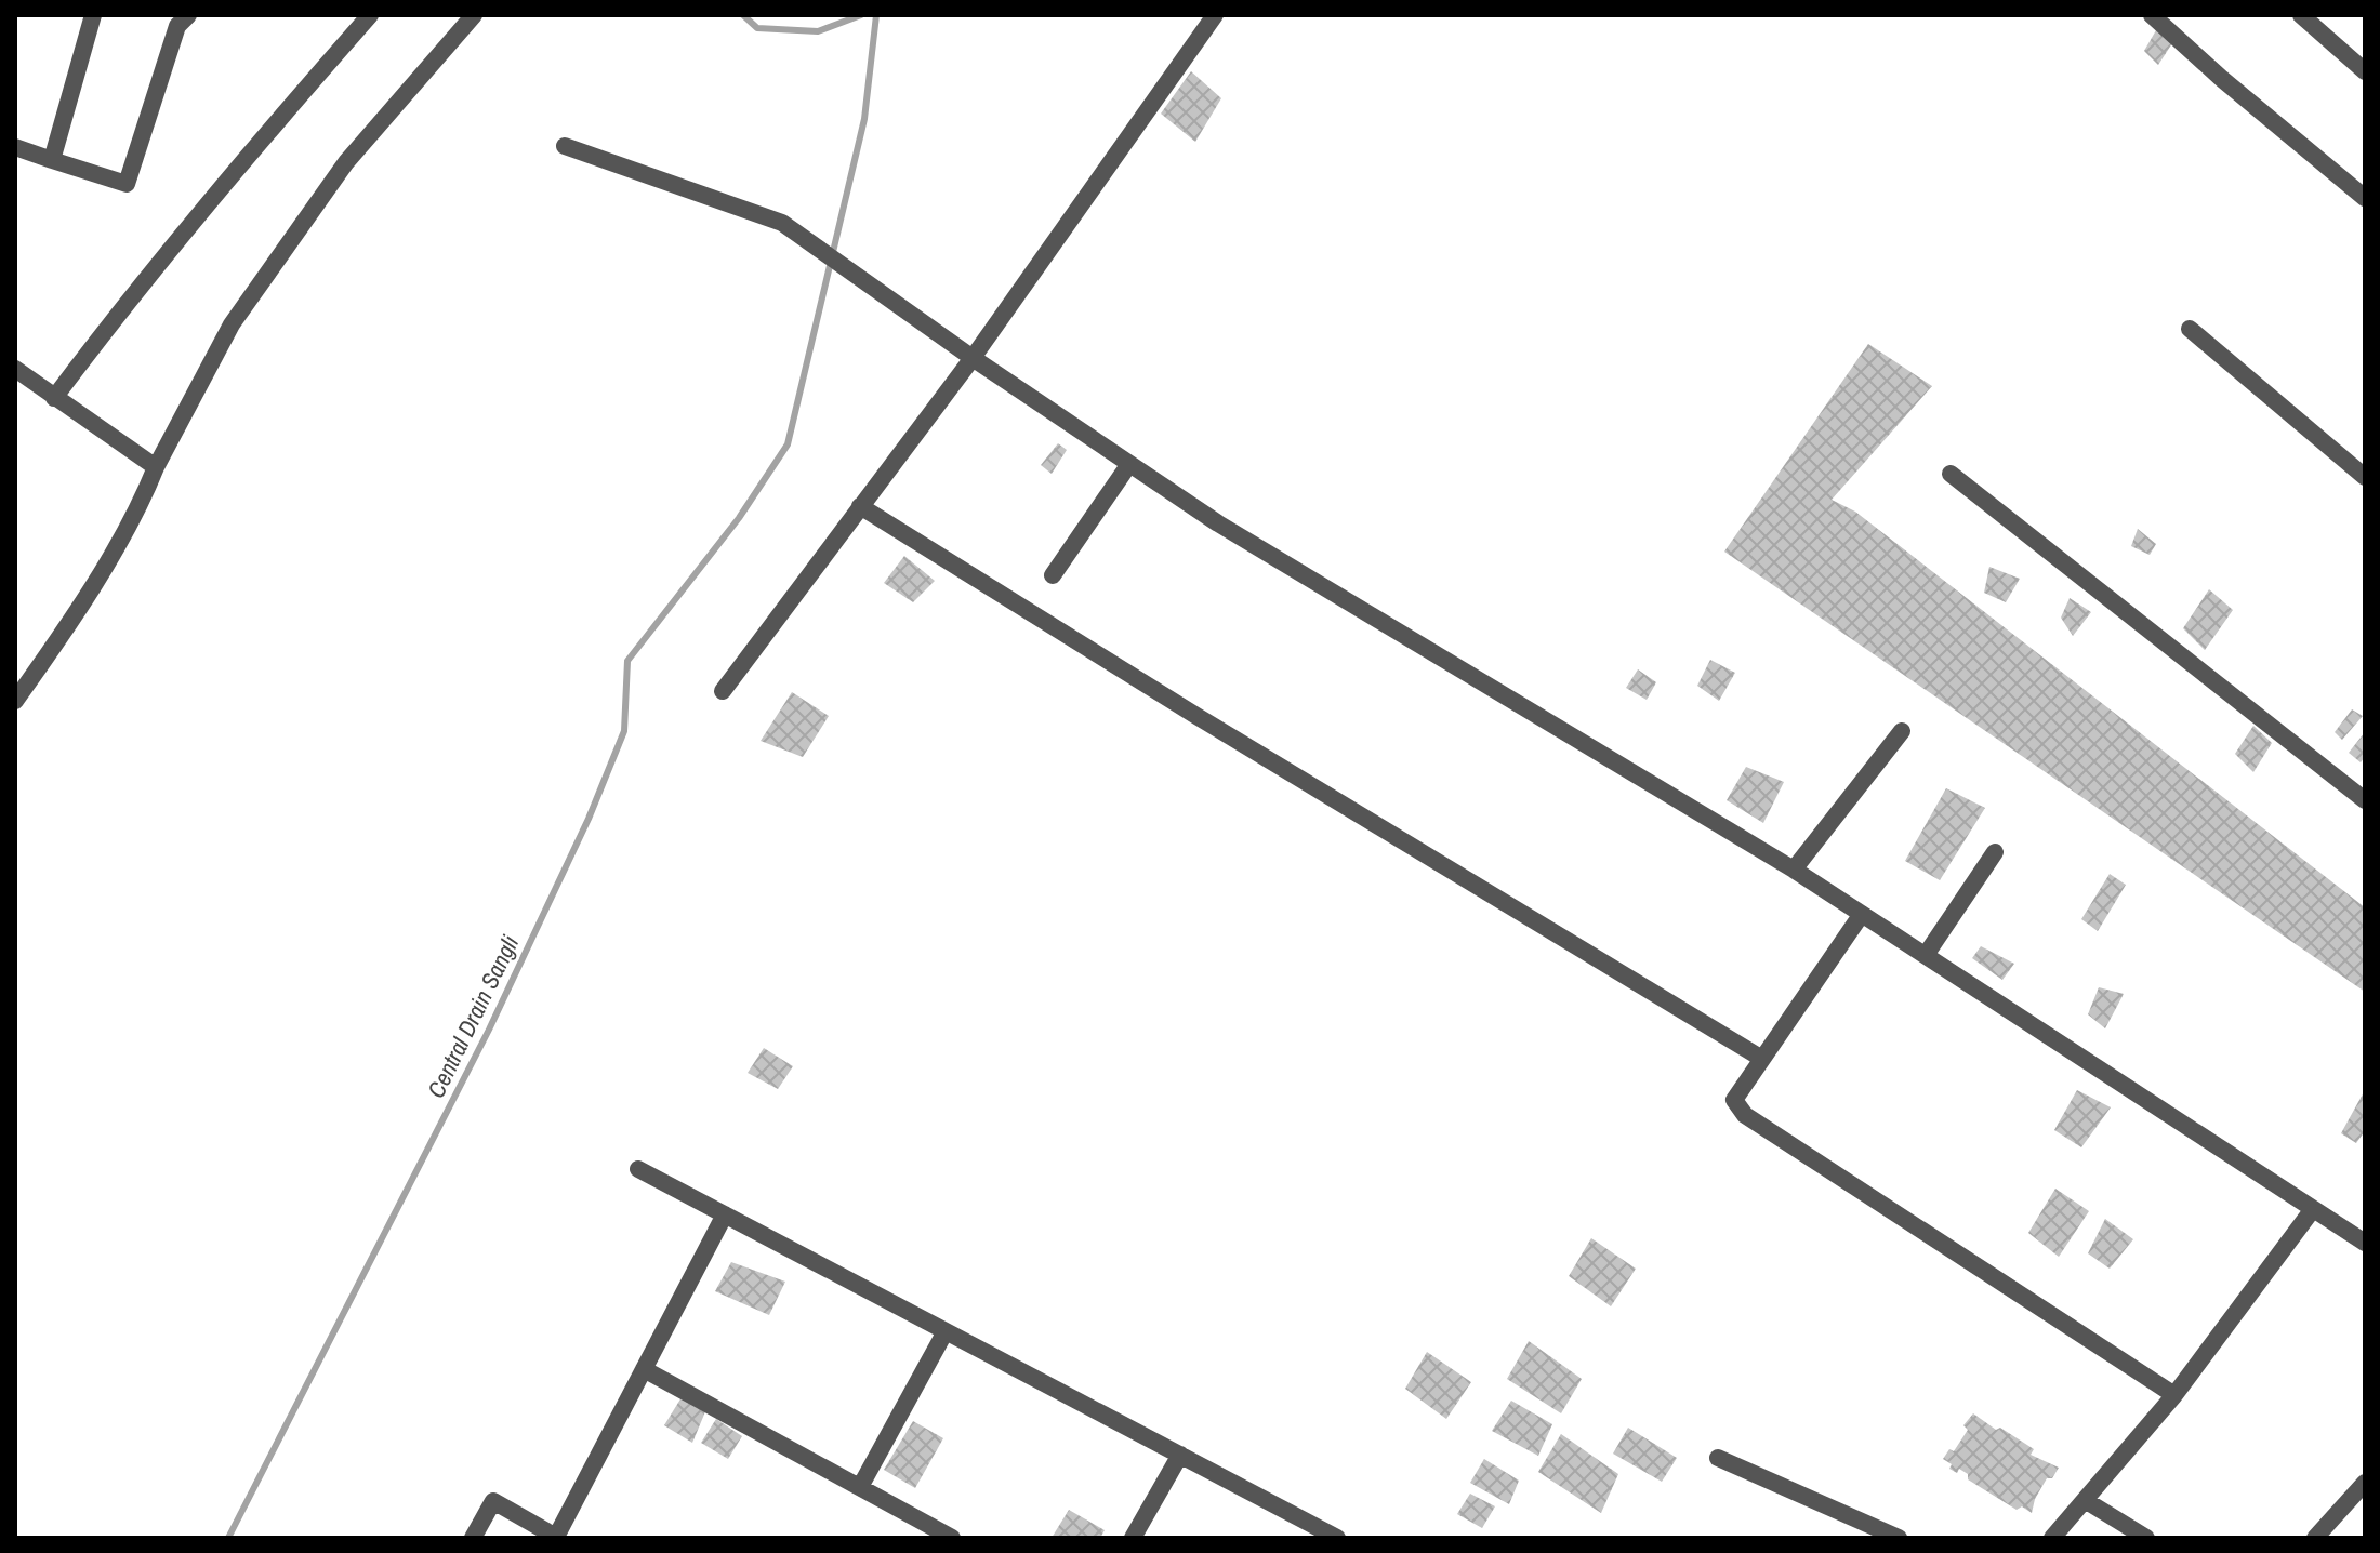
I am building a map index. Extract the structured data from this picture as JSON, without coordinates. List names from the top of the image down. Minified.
{"water":["Central Drain Sangli"]}
